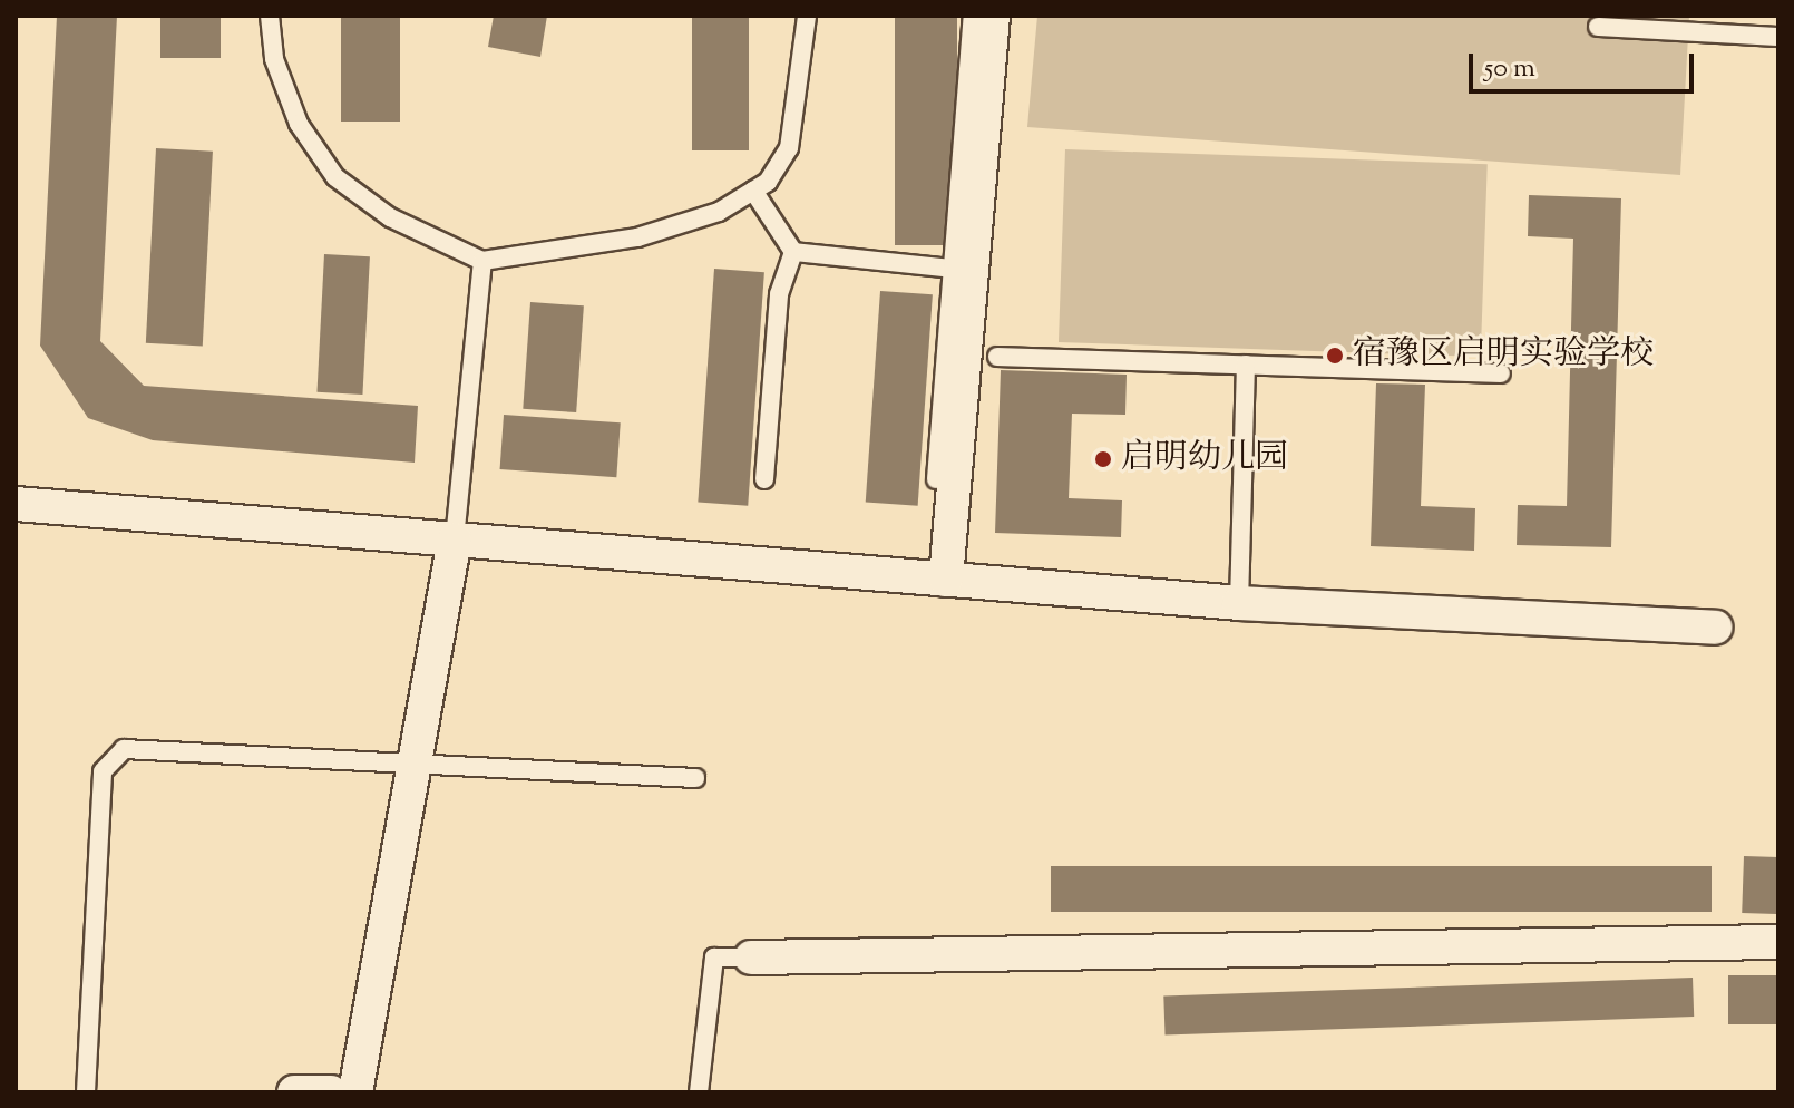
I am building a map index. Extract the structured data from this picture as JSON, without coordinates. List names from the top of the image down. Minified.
{"places":["宿豫区启明实验学校","启明幼儿园"],"scale_bar":"50 m"}
